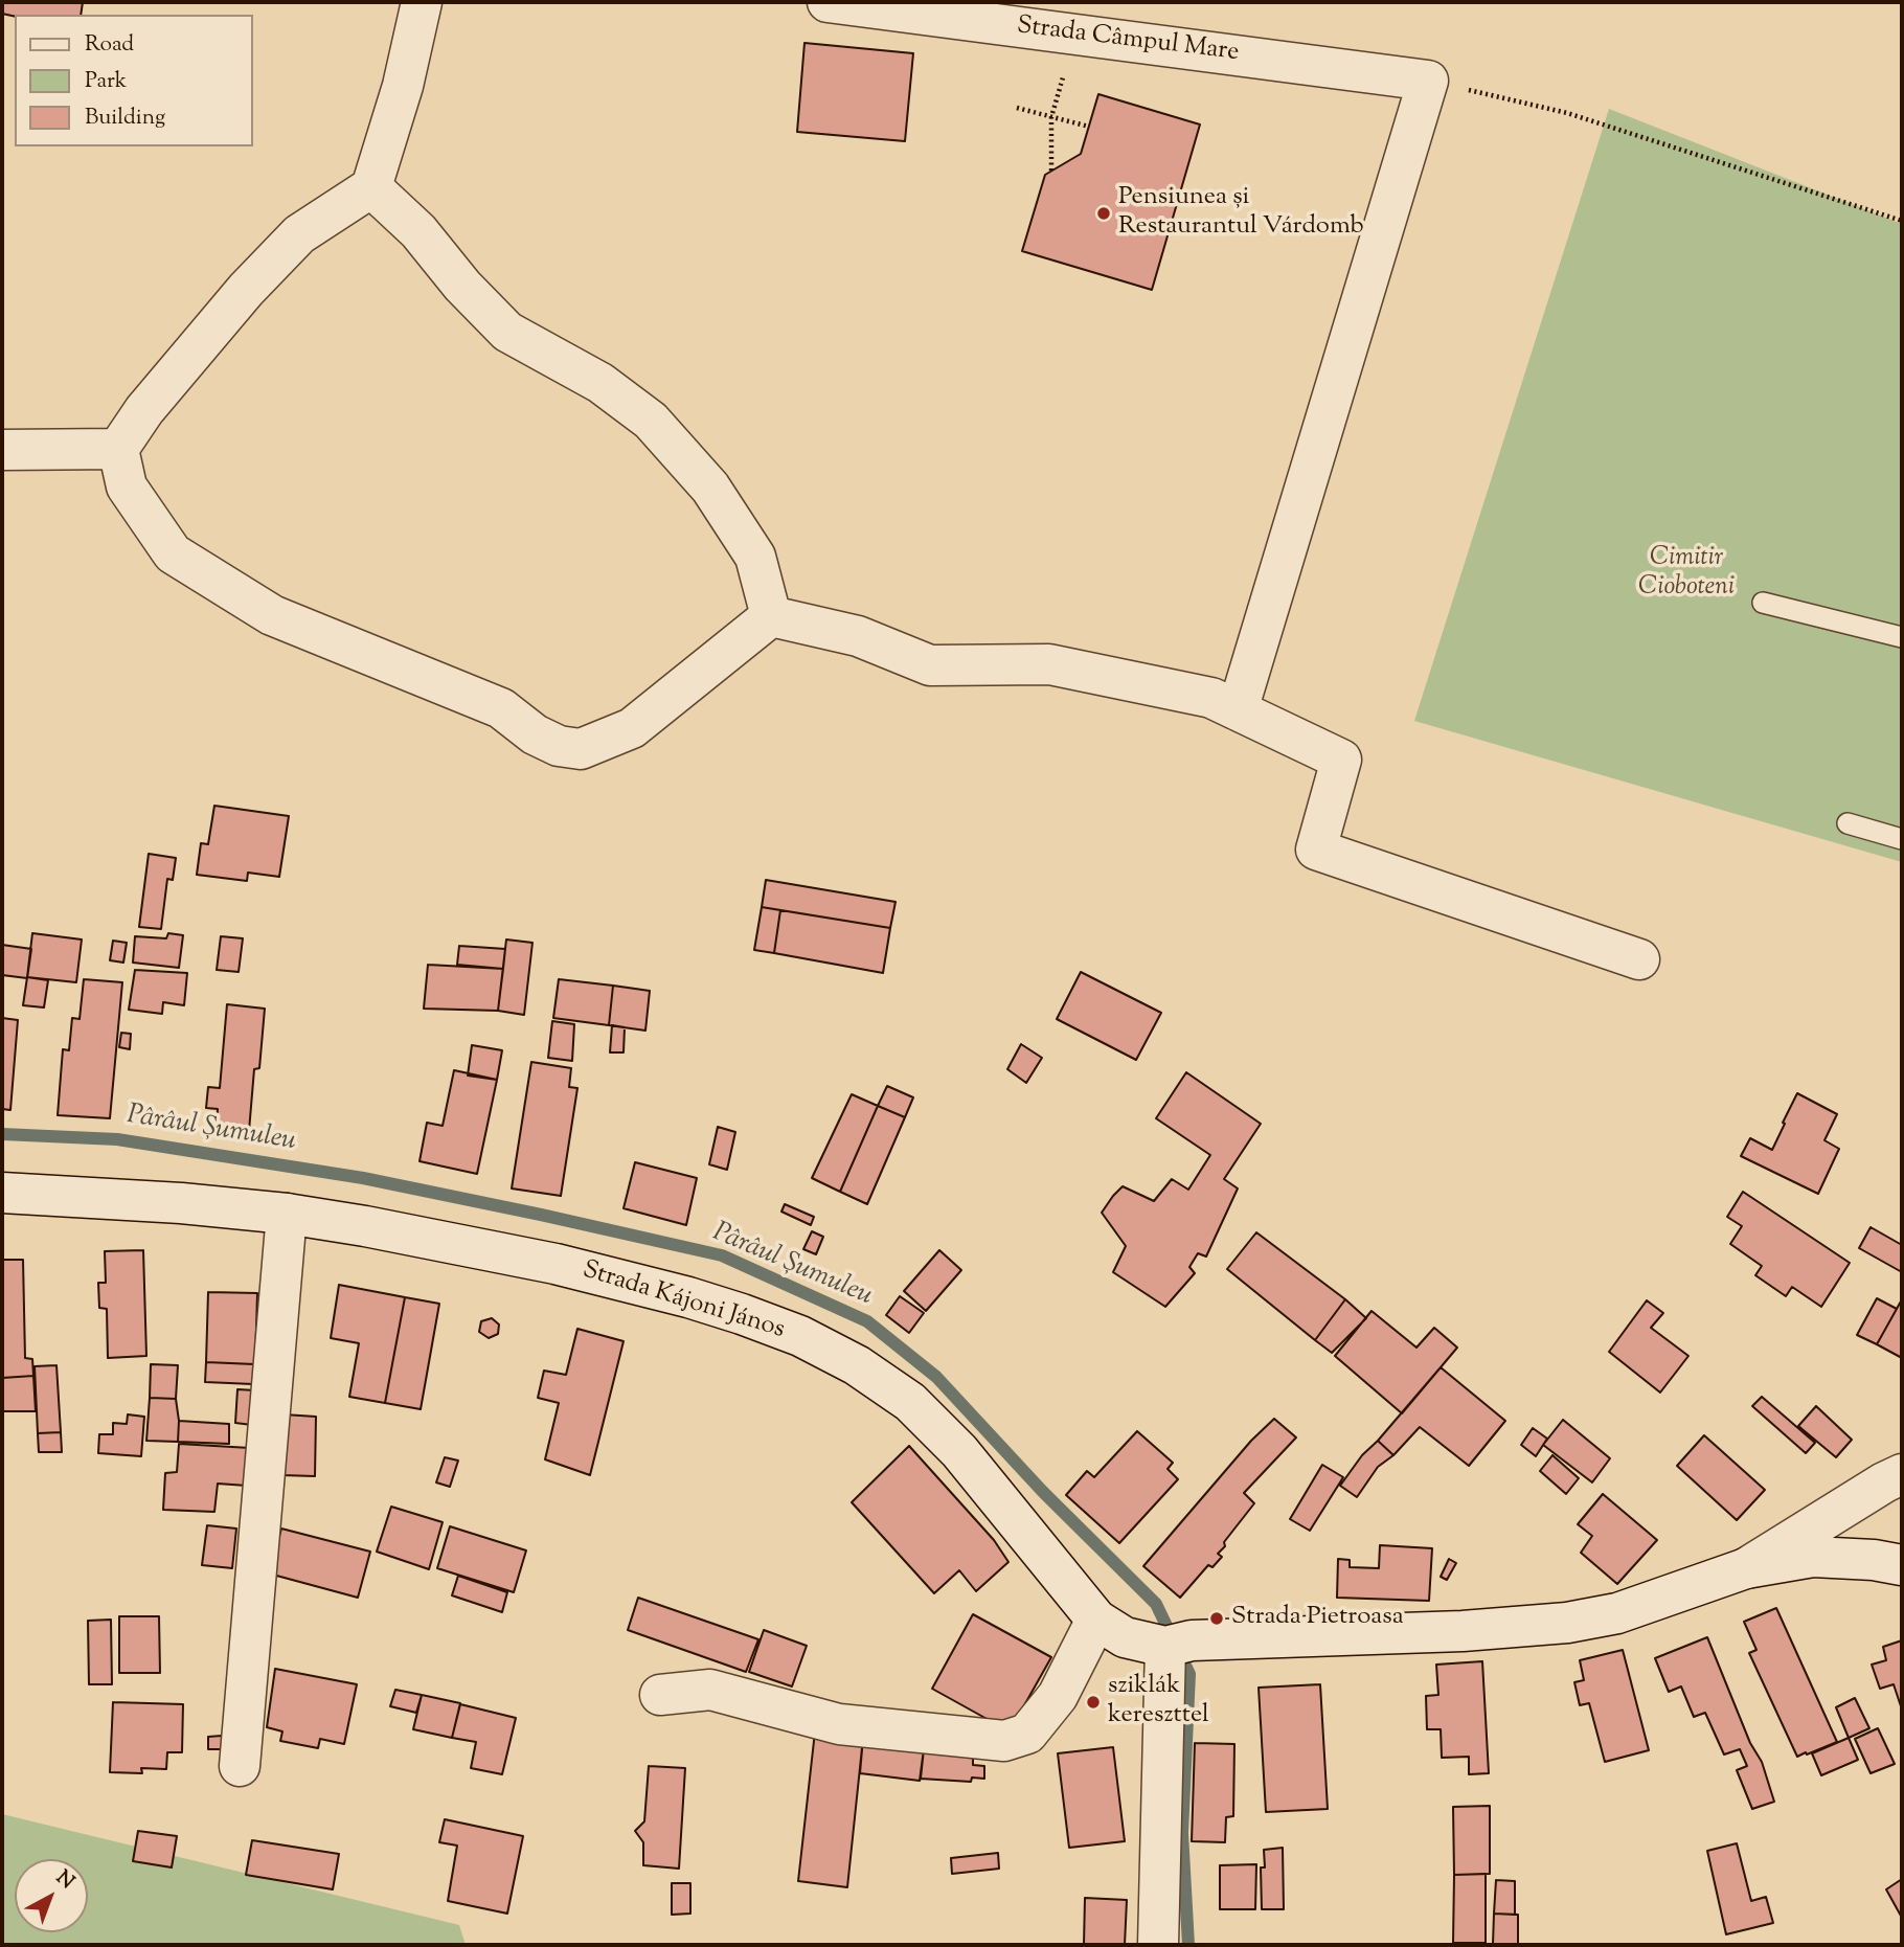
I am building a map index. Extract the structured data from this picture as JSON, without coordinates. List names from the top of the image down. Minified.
{"streets":{"street":["Strada Câmpul Mare","Strada Kájoni János"]},"water":["Pârâul Șumuleu"],"parks":["Cimitir Cioboteni"],"places":["Pensiunea și Restaurantul Várdomb","Strada Pietroasa","sziklák kereszttel"],"legend":["Road","Park","Building"],"north":"top right"}
